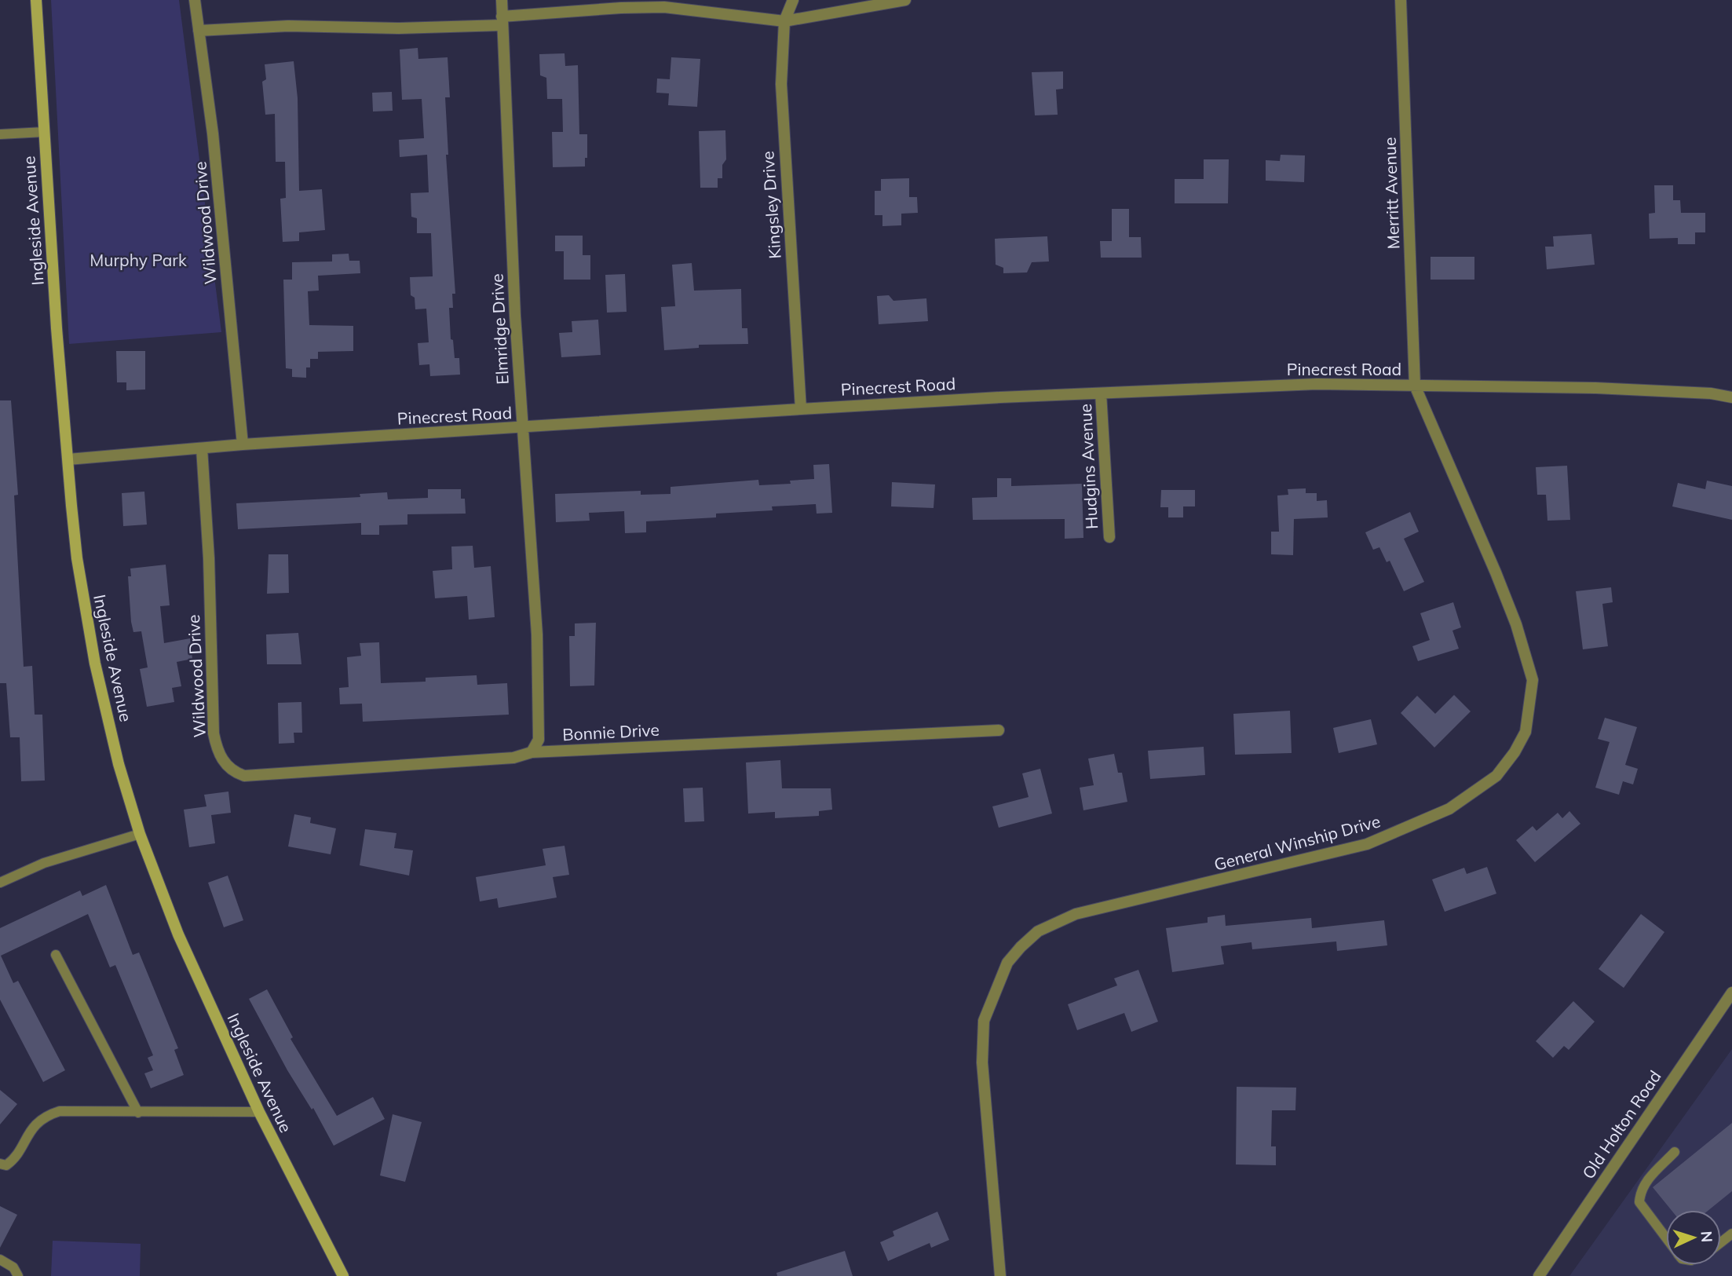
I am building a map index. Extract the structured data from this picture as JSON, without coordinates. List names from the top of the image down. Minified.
{"streets":{"street":["Merritt Avenue","Kingsley Drive","Ingleside Avenue","Wildwood Drive","Elmridge Drive","Pinecrest Road","Hudgins Avenue","Bonnie Drive","General Winship Drive","Old Holton Road"]},"crossings":[["Merritt Avenue","Pinecrest Road"],["Merritt Avenue","General Winship Drive"],["Kingsley Drive","Pinecrest Road"],["Ingleside Avenue","Pinecrest Road"],["Wildwood Drive","Pinecrest Road"],["Wildwood Drive","Bonnie Drive"],["Elmridge Drive","Pinecrest Road"],["Elmridge Drive","Bonnie Drive"],["Pinecrest Road","Hudgins Avenue"],["Pinecrest Road","General Winship Drive"]],"parks":["Murphy Park"],"north":"right"}
